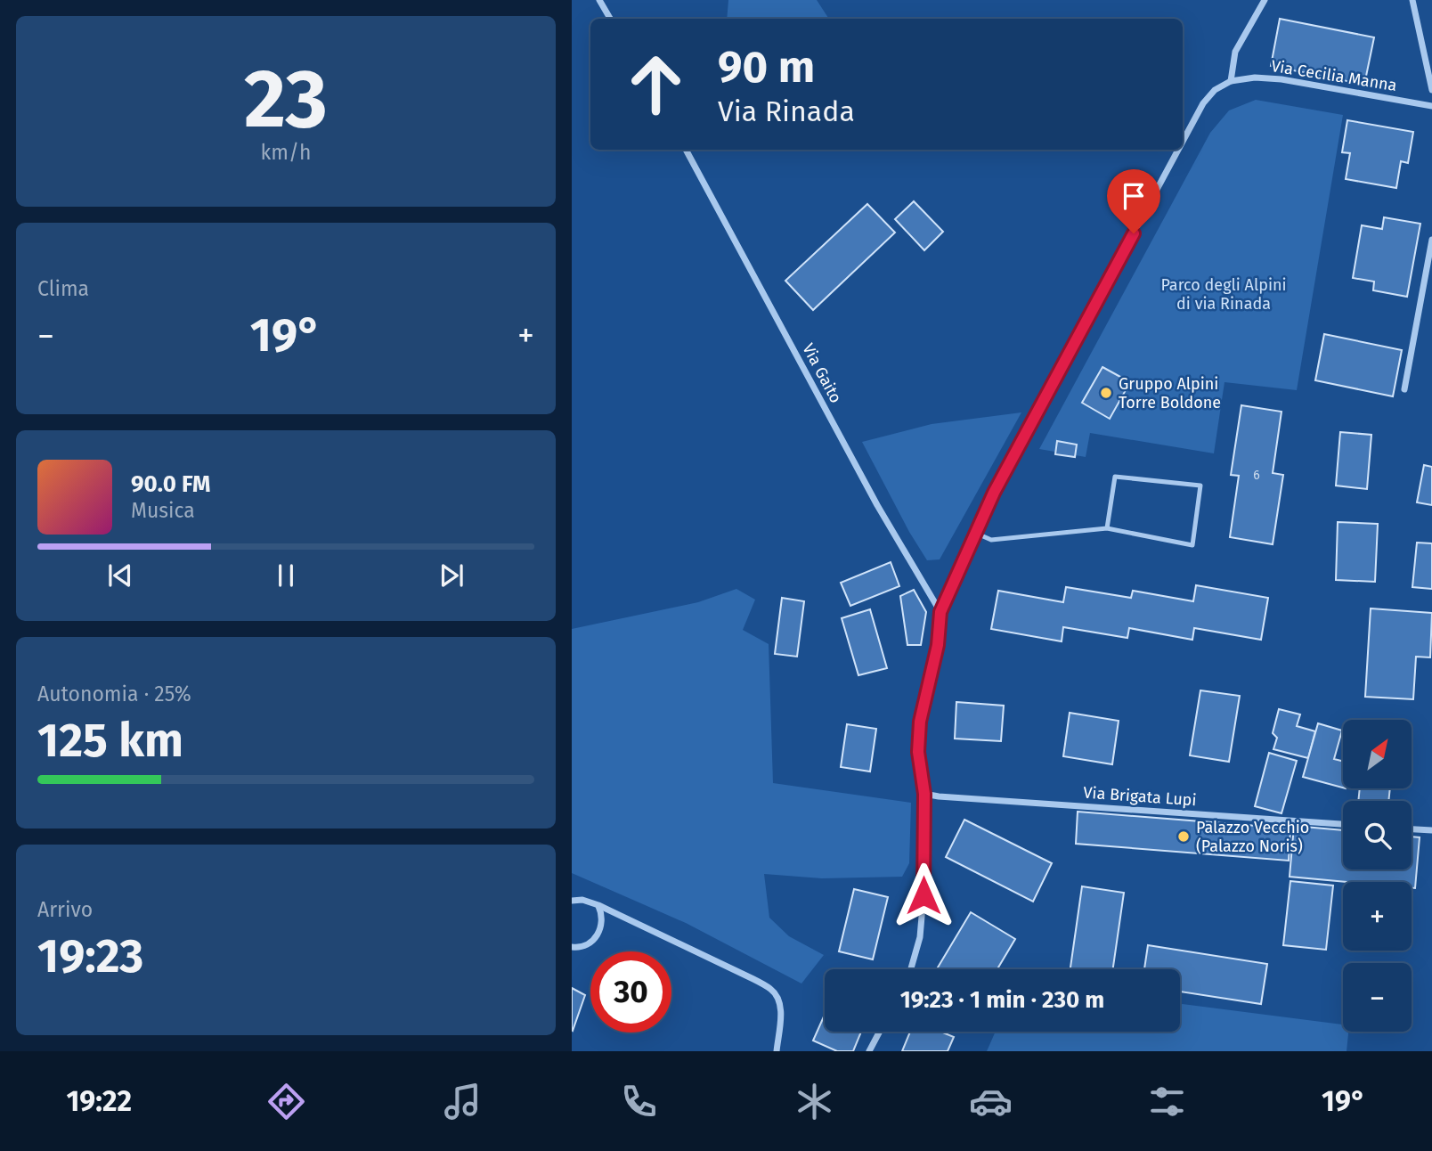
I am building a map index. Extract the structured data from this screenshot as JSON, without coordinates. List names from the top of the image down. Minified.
{"streets":{"street":["Via Cecilia Manna","Via Gaito","Via Brigata Lupi"]},"parks":["Parco degli Alpini di via Rinada"],"places":["Gruppo Alpini Torre Boldone","Palazzo Vecchio (Palazzo Noris)"],"house_numbers":["6"],"north":"top right","page":{"tile":[["23","km/h"],"Clima",["Autonomia · 25%","125 km"],["Arrivo","19:23"]],"turn":["90 m","Via Rinada"],"heat":["−","19°","+"],"song":["90.0 FM","Musica"],"map_buttons":["+","−"],"limit":"30","trip":"19:23 · 1 min · 230 m","tabs":["19:22","19°"]}}
